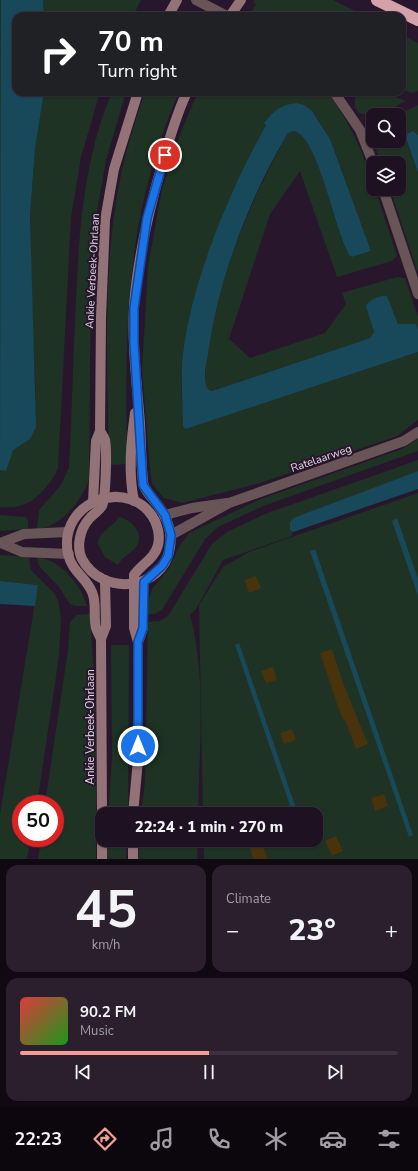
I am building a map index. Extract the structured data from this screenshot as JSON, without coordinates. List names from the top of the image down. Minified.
{"streets":{"main road":["Ankie Verbeek-Ohrlaan"],"street":["Ratelaarweg"]},"page":{"turn":["70 m","Turn right"],"limit":"50","trip":"22:24 · 1 min · 270 m","tile":[["45","km/h"],"Climate"],"heat":["−","23°","+"],"song":["90.2 FM","Music"],"tabs":"22:23"}}
